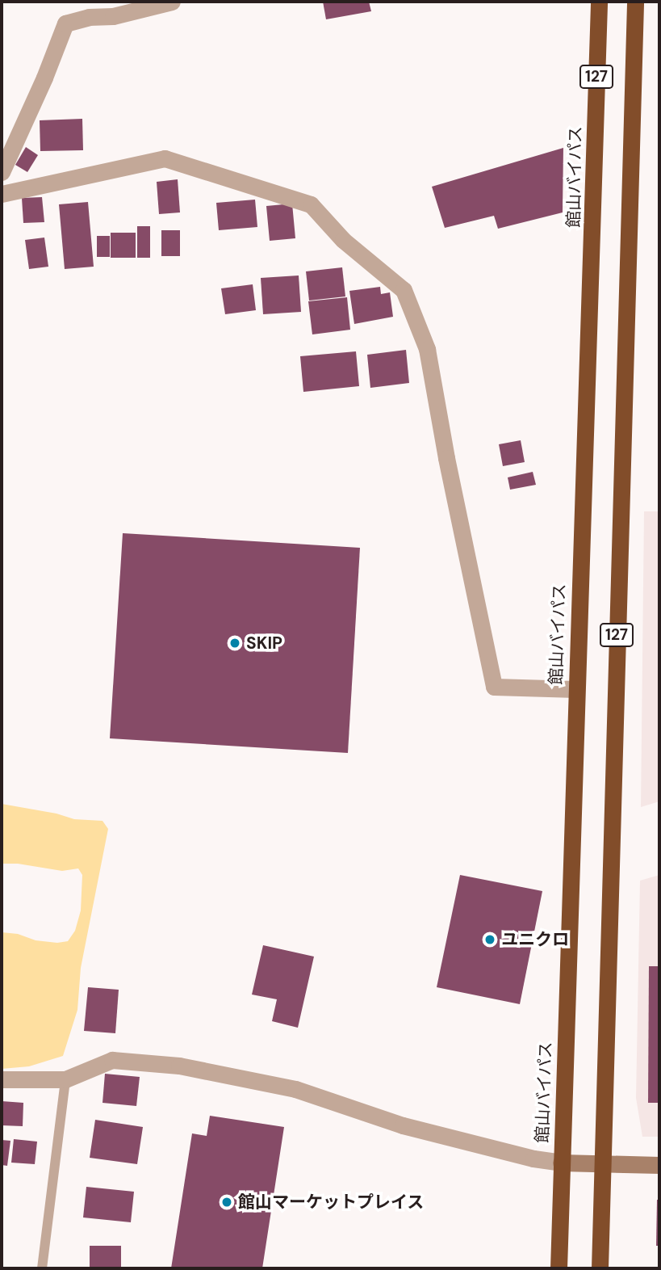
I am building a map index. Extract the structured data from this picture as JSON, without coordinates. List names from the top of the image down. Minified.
{"streets":{"highway":["127","館山バイパス"]},"places":["SKIP","ユニクロ","館山マーケットプレイス"]}
